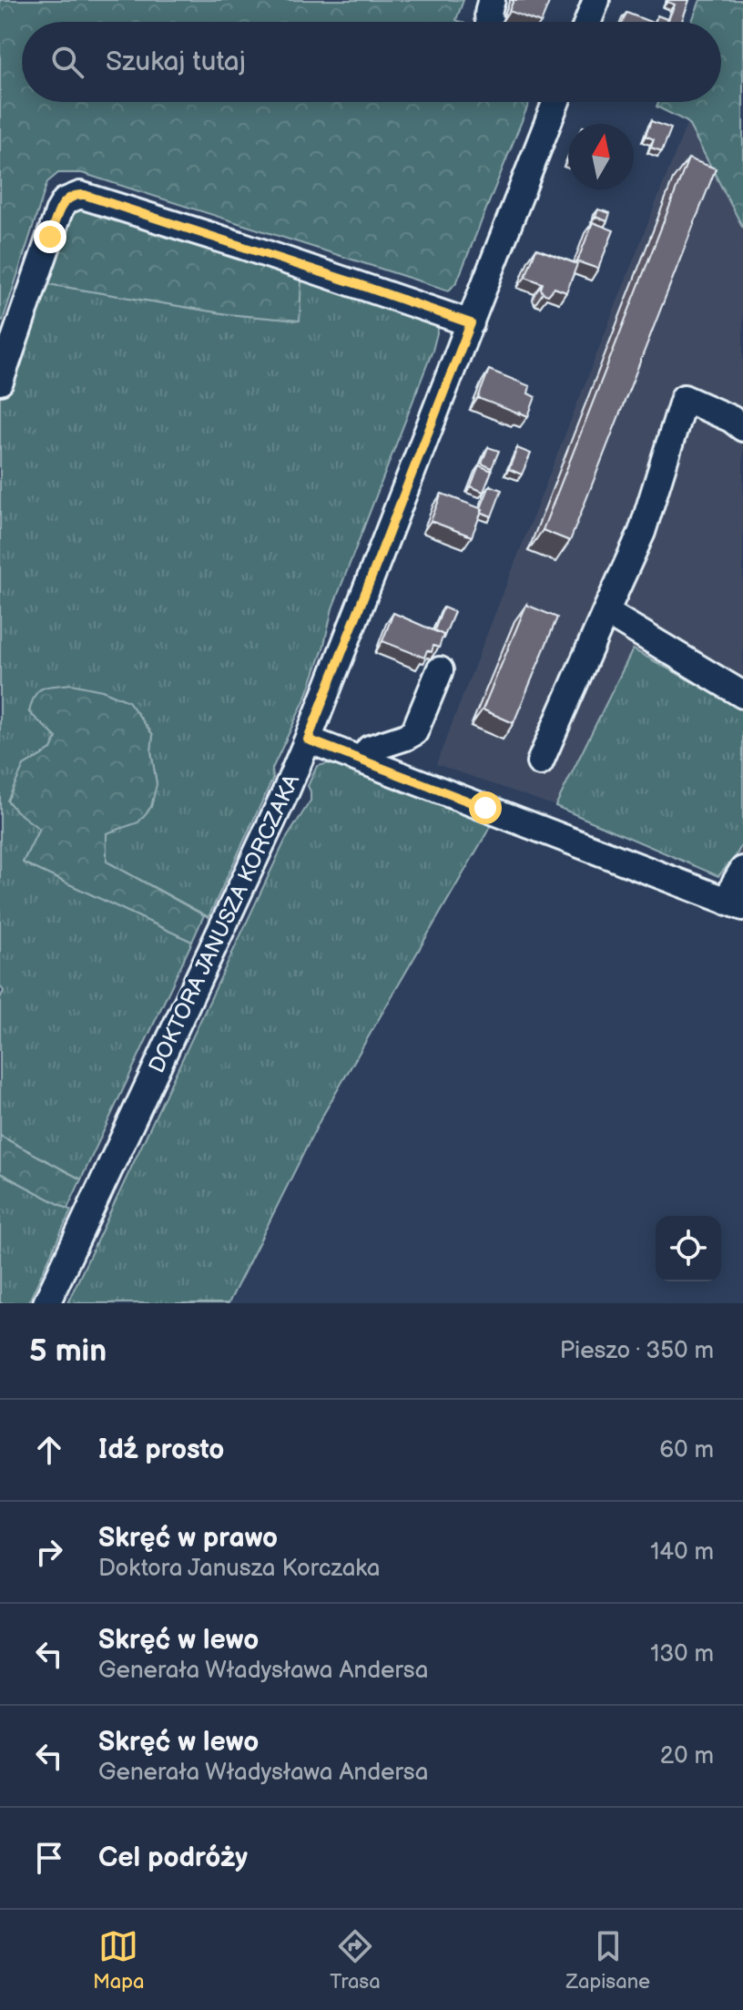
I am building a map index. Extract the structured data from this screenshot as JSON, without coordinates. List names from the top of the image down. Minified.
{"streets":{"street":["DOKTORA JANUSZA KORCZAKA"]},"north":"top","page":{"search":"Szukaj tutaj","heading":["5 min","Pieszo · 350 m"],"list":[["Idź prosto","60 m"],["Skręć w prawo","Doktora Janusza Korczaka","140 m"],["Skręć w lewo","Generała Władysława Andersa","130 m"],["Skręć w lewo","Generała Władysława Andersa","20 m"],"Cel podróży"],"nav":["Mapa","Trasa","Zapisane"]}}
